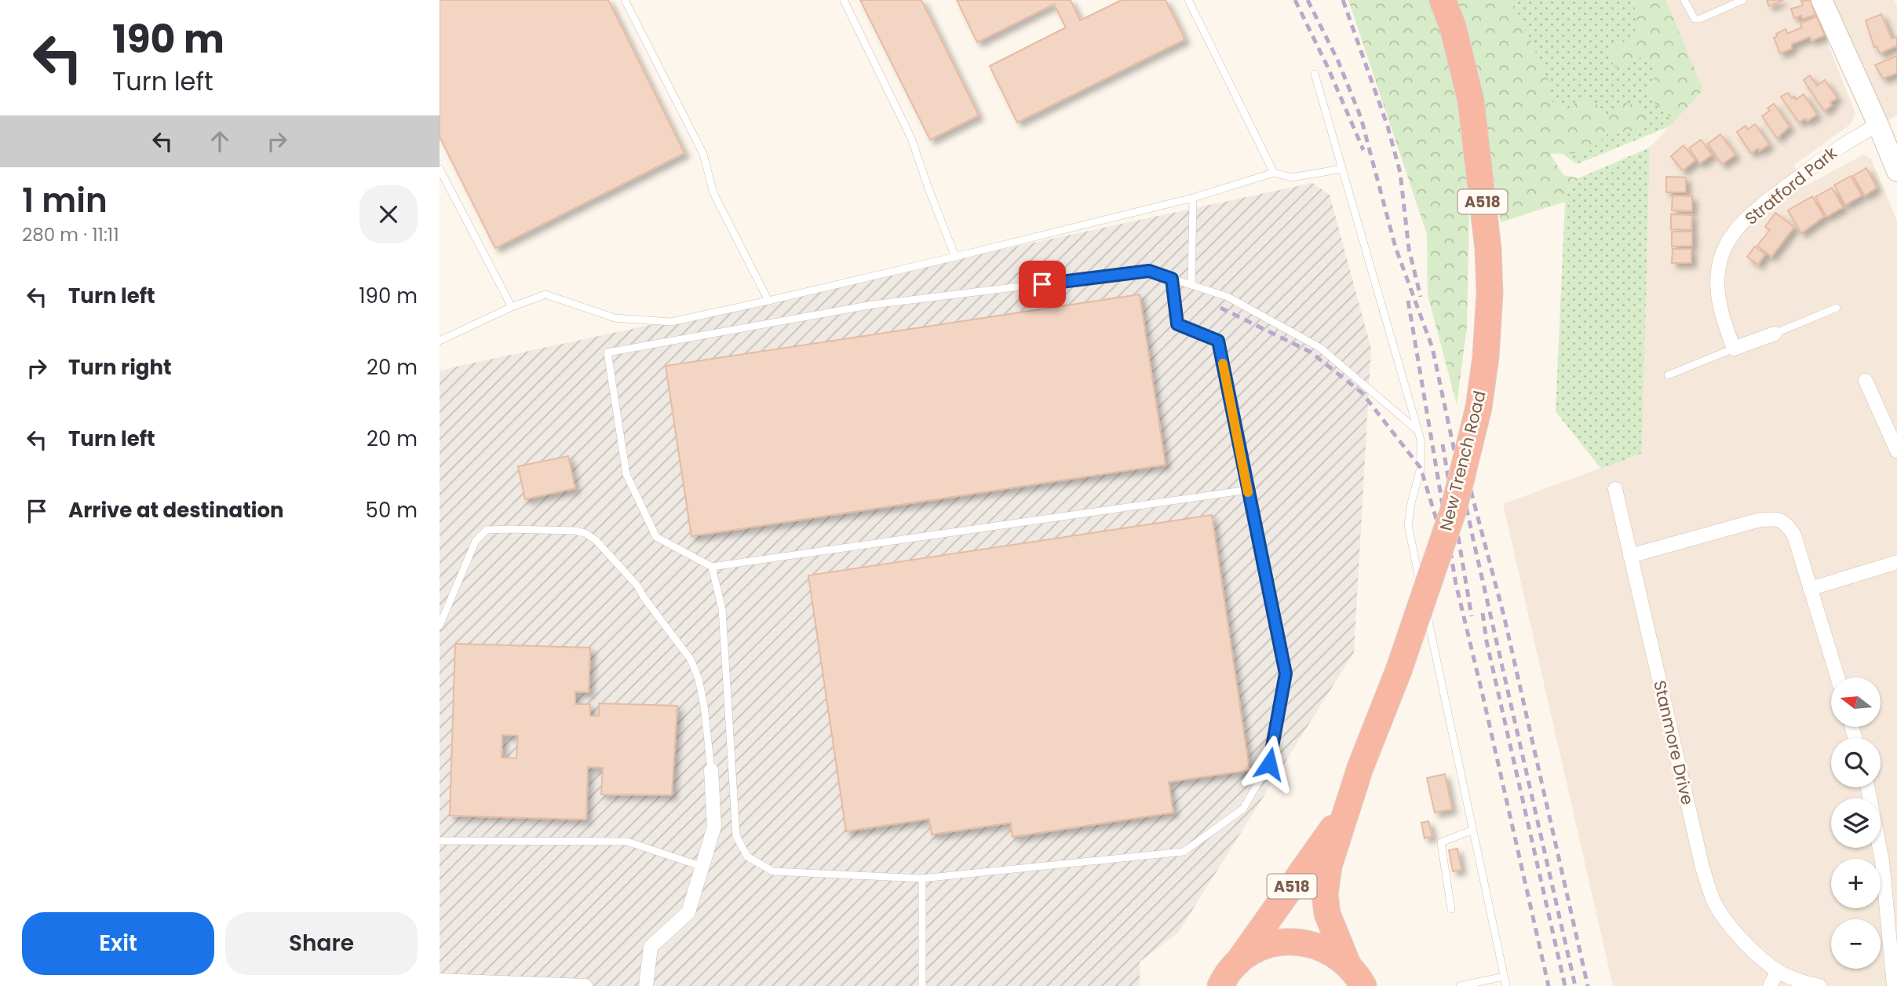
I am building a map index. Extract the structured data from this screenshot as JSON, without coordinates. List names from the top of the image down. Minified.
{"streets":{"highway":["A518","New Trench Road"],"street":["Stratford Park","Stanmore Drive"]},"north":"left","page":{"turn":["190 m","Turn left"],"heading":["1 min","280 m · 11:11"],"list":[{"name":"Turn left","value":"190 m"},{"name":"Turn right","value":"20 m"},{"name":"Turn left","value":"20 m"},{"name":"Arrive at destination","value":"50 m"}],"map_buttons":["+","−"],"buttons":["Exit","Share"]}}
